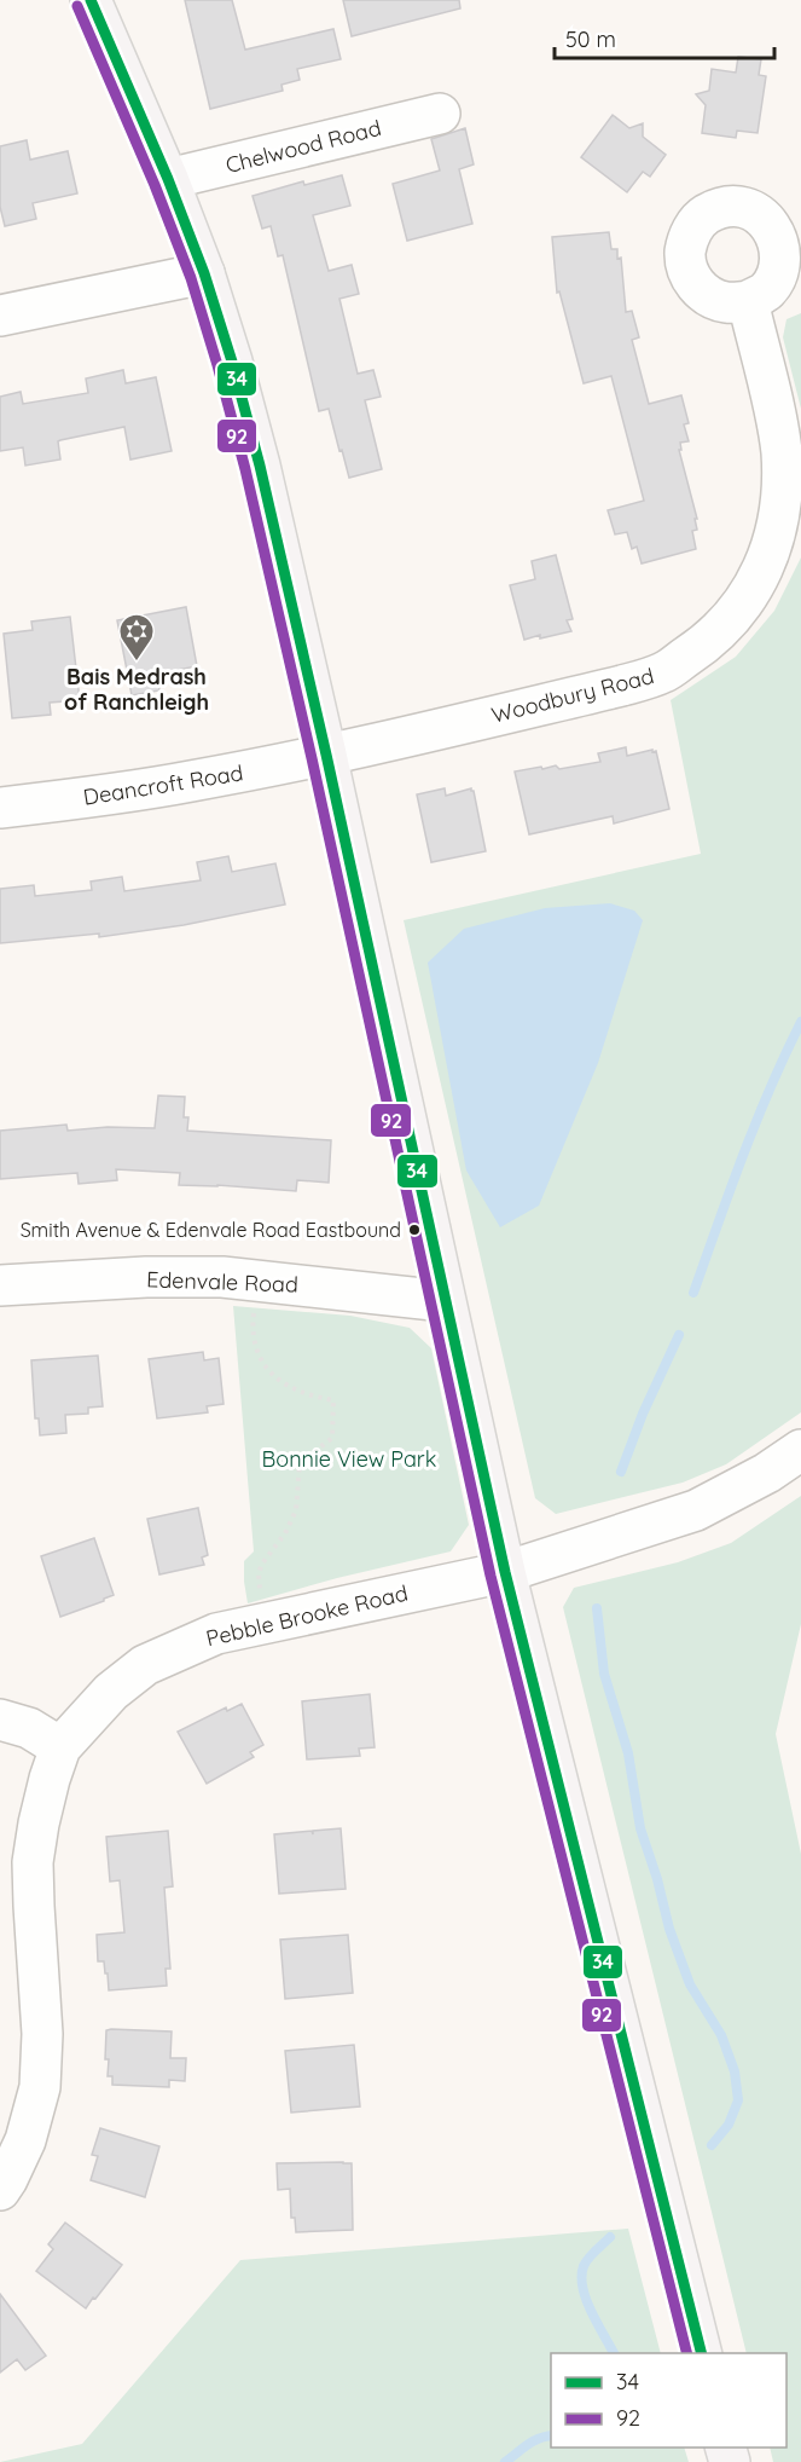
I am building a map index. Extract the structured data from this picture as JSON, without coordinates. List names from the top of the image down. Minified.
{"streets":{"street":["Chelwood Road","Woodbury Road","Deancroft Road","Edenvale Road","Pebble Brooke Road"]},"crossings":[["Woodbury Road","Deancroft Road"]],"parks":["Bonnie View Park"],"places":{"synagogue":["Bais Medrash of Ranchleigh"],"other":["Smith Avenue & Edenvale Road Eastbound"]},"lines":["transit line 34","transit line 92"],"legend":["34","92"],"scale_bar":"50 m"}
